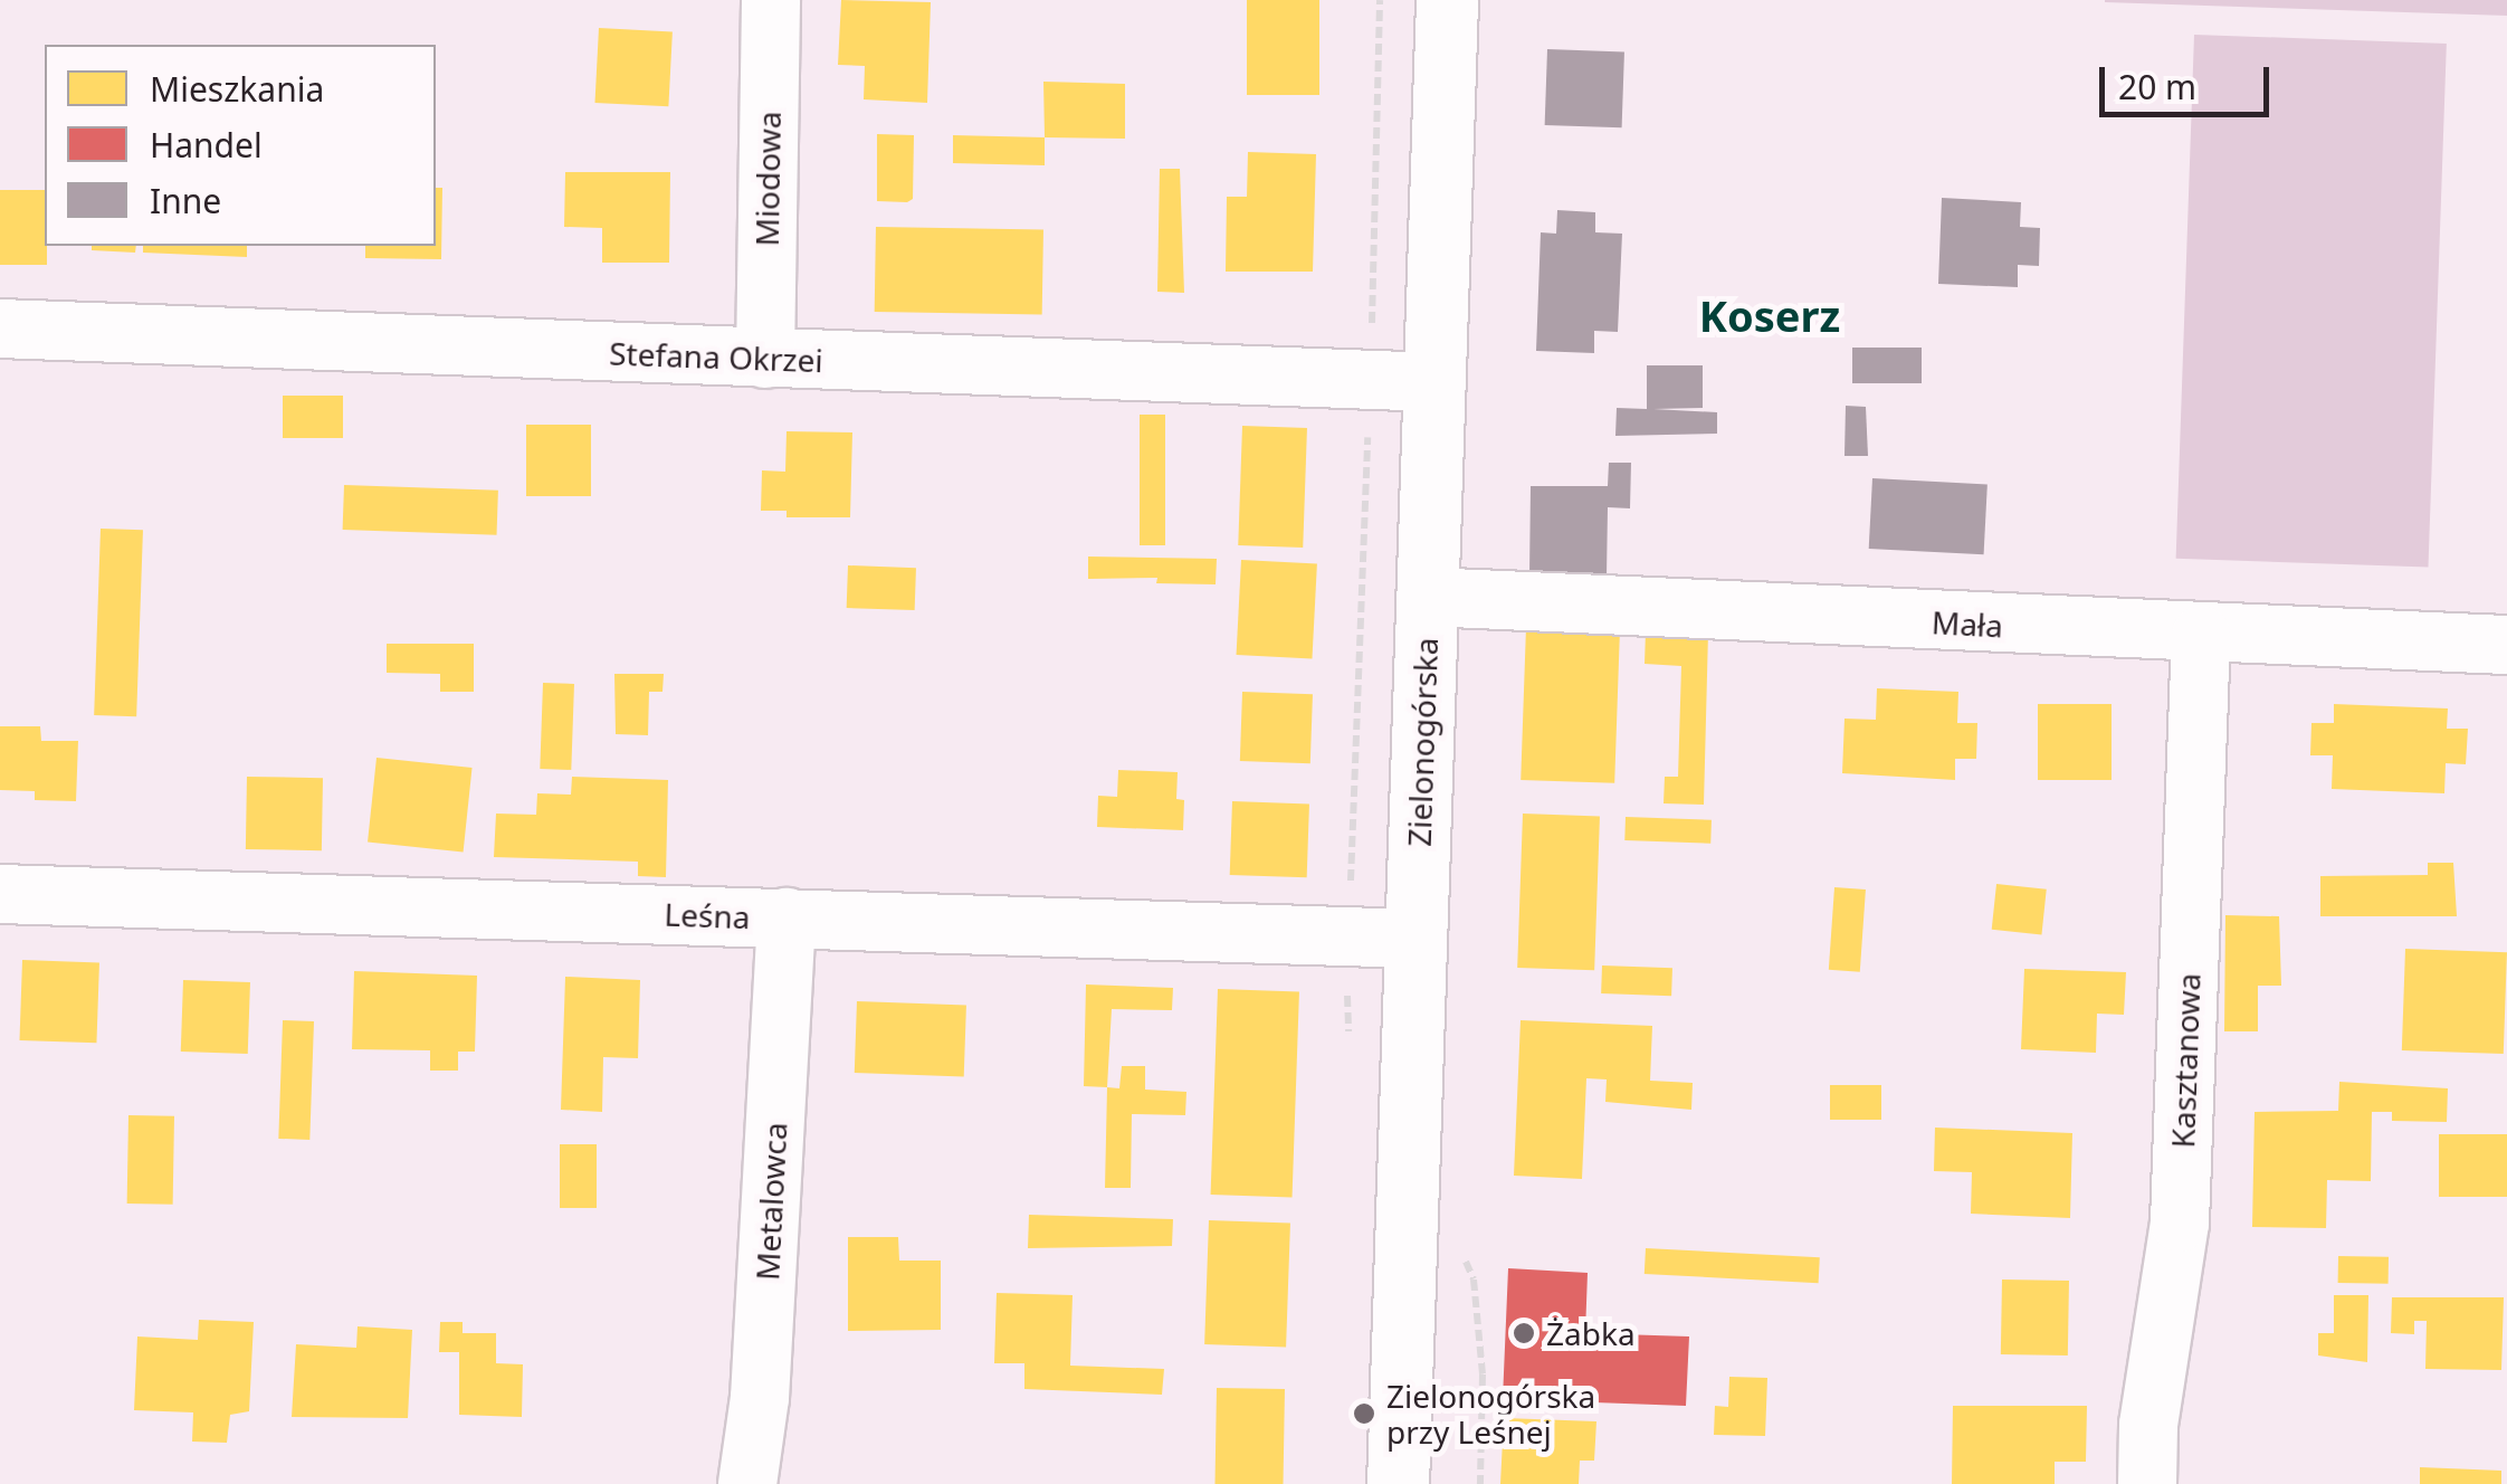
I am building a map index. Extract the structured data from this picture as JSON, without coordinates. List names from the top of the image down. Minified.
{"streets":{"street":["Miodowa","Stefana Okrzei","Mała","Zielonogórska","Leśna","Kasztanowa","Metalowca"]},"crossings":[["Miodowa","Stefana Okrzei"],["Stefana Okrzei","Zielonogórska"],["Mała","Zielonogórska"],["Mała","Kasztanowa"],["Zielonogórska","Leśna"],["Leśna","Metalowca"]],"districts":["Koserz"],"places":["Żabka","Zielonogórska przy Leśnej"],"legend":["Mieszkania","Handel","Inne"],"scale_bar":"20 m"}
